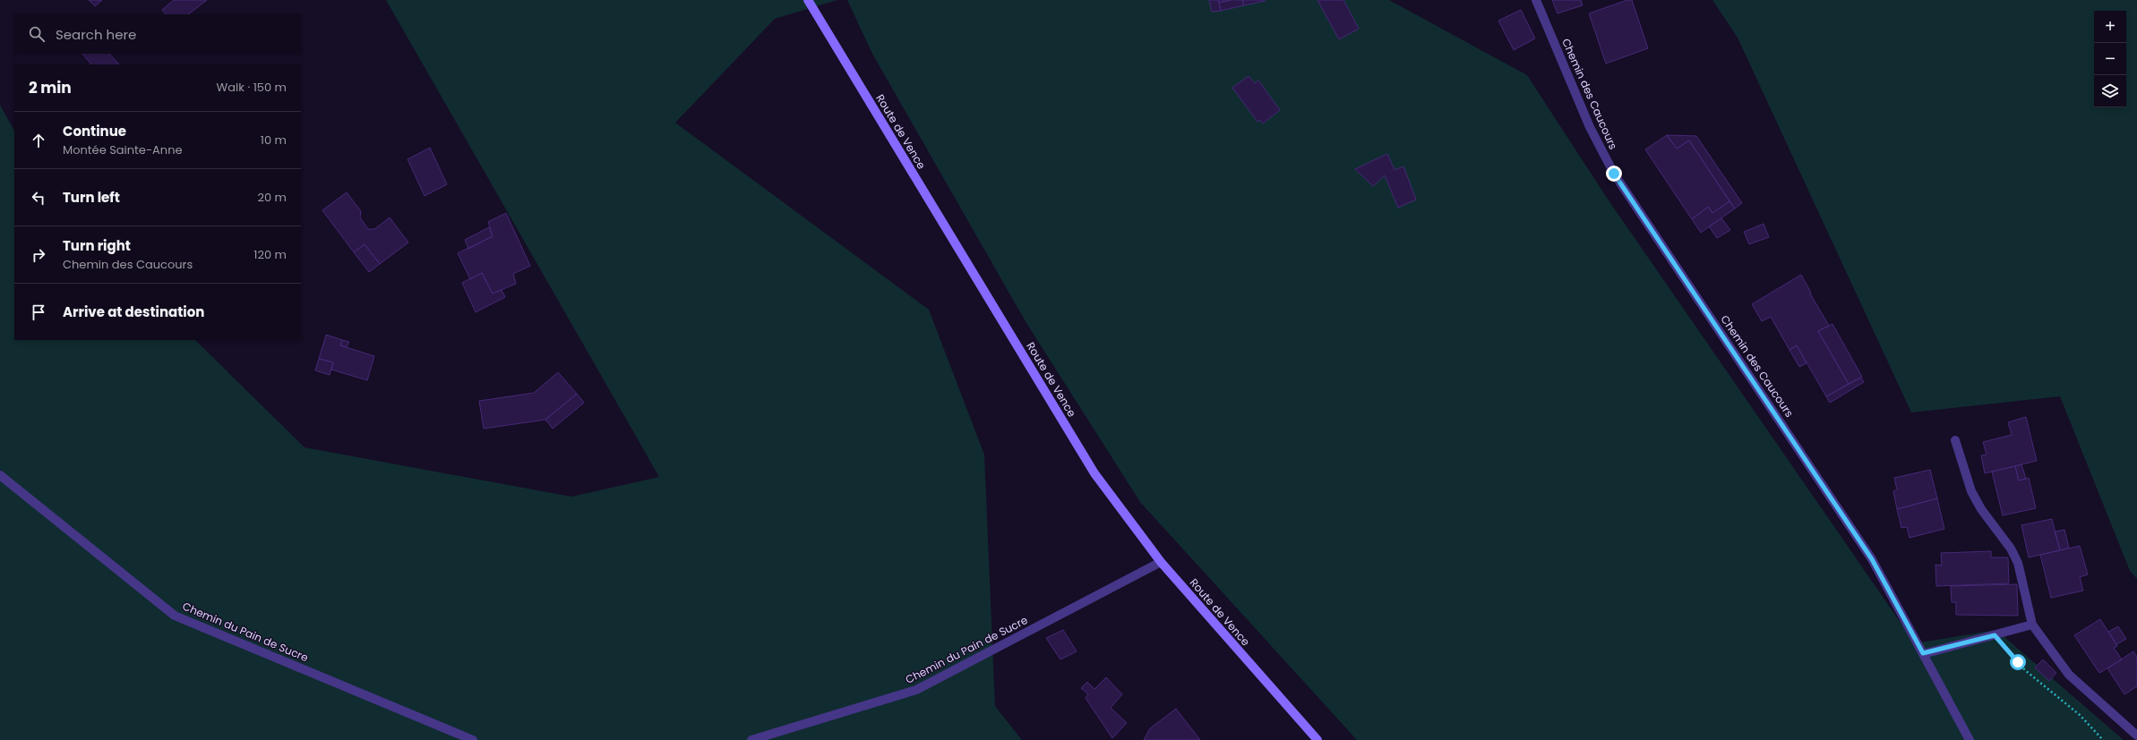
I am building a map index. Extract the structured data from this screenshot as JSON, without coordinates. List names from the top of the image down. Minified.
{"streets":{"main road":["Route de Vence"],"street":["Chemin des Caucours","Chemin du Pain de Sucre"]},"crossings":[["Route de Vence","Chemin du Pain de Sucre"]],"page":{"map_buttons":["+","−"],"search":"Search here","heading":["2 min","Walk · 150 m"],"list":[["Continue","Montée Sainte-Anne","10 m"],["Turn left","20 m"],["Turn right","Chemin des Caucours","120 m"],"Arrive at destination"]}}
